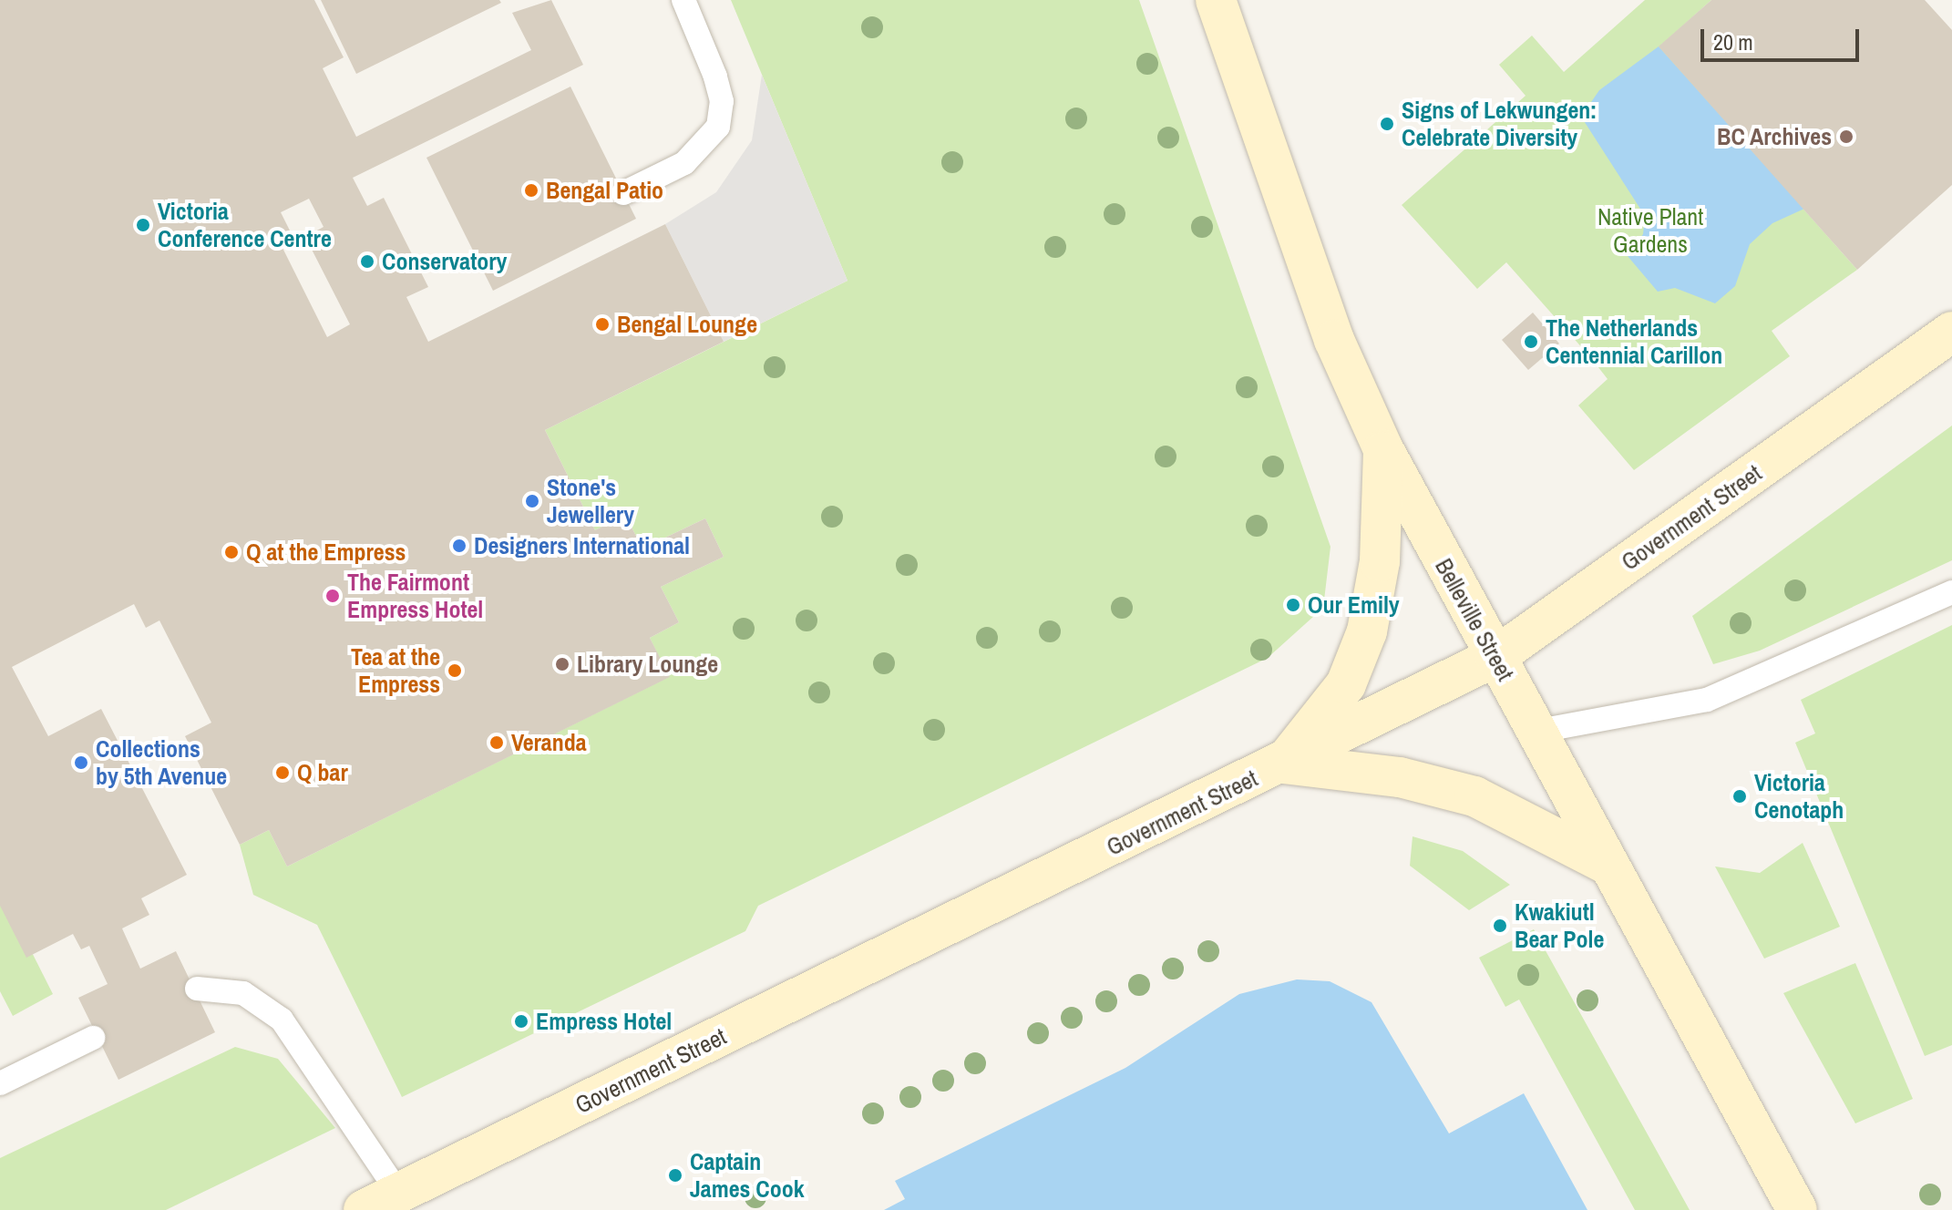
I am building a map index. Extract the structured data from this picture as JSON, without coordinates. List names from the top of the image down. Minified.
{"streets":{"main road":["Government Street","Belleville Street"]},"crossings":[["Government Street","Belleville Street"]],"parks":["Native Plant Gardens"],"places":["Signs of Lekwungen: Celebrate Diversity","BC Archives","Bengal Patio","Victoria Conference Centre","Conservatory","Bengal Lounge","The Netherlands Centennial Carillon","Stone's Jewellery","Designers International","Q at the Empress","The Fairmont Empress Hotel","Our Emily","Library Lounge","Tea at the Empress","Veranda","Collections by 5th Avenue","Q bar","Victoria Cenotaph","Kwakiutl Bear Pole","Empress Hotel","Captain James Cook"],"scale_bar":"20 m"}
